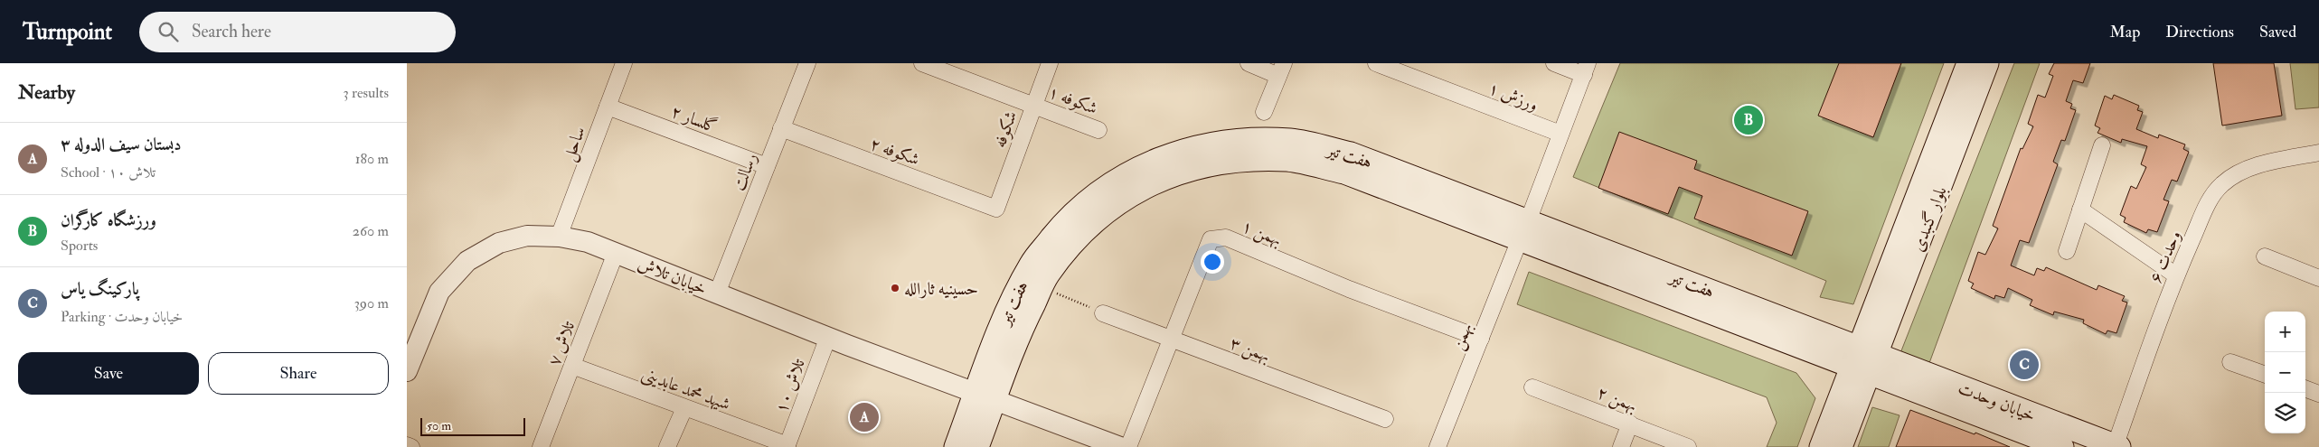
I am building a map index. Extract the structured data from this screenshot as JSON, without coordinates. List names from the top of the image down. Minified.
{"streets":{"main road":["هفت تیر","بلوار گنبدی","خیابان وحدت"],"street":["ورزش ۱","شکوفه ۱","گلسار ۲","شکوفه","ساحل","شکوفه ۲","رسالت","بهمن ۱","وحدت ۶","خیابان تلاش","بهمن","تلاش ۷","بهمن ۳","تلاش ۱۰","شیهد محمد عابدینی","بهمن ۲"]},"crossings":[["ورزش ۱","بهمن"],["شکوفه ۱","شکوفه"],["گلسار ۲","ساحل"],["گلسار ۲","رسالت"],["شکوفه","شکوفه ۲"],["ساحل","خیابان تلاش"],["شکوفه ۲","رسالت"],["هفت تیر","بلوار گنبدی"],["هفت تیر","خیابان تلاش"],["هفت تیر","بهمن"],["هفت تیر","خیابان وحدت"],["رسالت","خیابان تلاش"],["بلوار گنبدی","خیابان وحدت"],["بهمن ۱","بهمن"],["بهمن ۱","بهمن ۳"],["وحدت ۶","خیابان وحدت"],["خیابان تلاش","تلاش ۷"],["خیابان تلاش","تلاش ۱۰"],["تلاش ۷","شیهد محمد عابدینی"],["تلاش ۱۰","شیهد محمد عابدینی"]],"places":["حسینیه ثارالله"],"scale_bar":"50 m","page":{"header":"Turnpoint","search":"Search here","nav":["Map","Directions","Saved"],"heading":["Nearby","3 results"],"pins":["B","C","A"],"list":[{"mark":"A","name":"دبستان سیف الدوله ۳","note":"School · تلاش ۱۰","value":"180 m"},{"mark":"B","name":"ورزشگاه کارگران","note":"Sports","value":"260 m"},{"mark":"C","name":"پارکینگ یاس","note":"Parking · خیابان وحدت","value":"390 m"}],"map_buttons":["+","−"],"buttons":["Save","Share"],"scale":"50 m"}}
